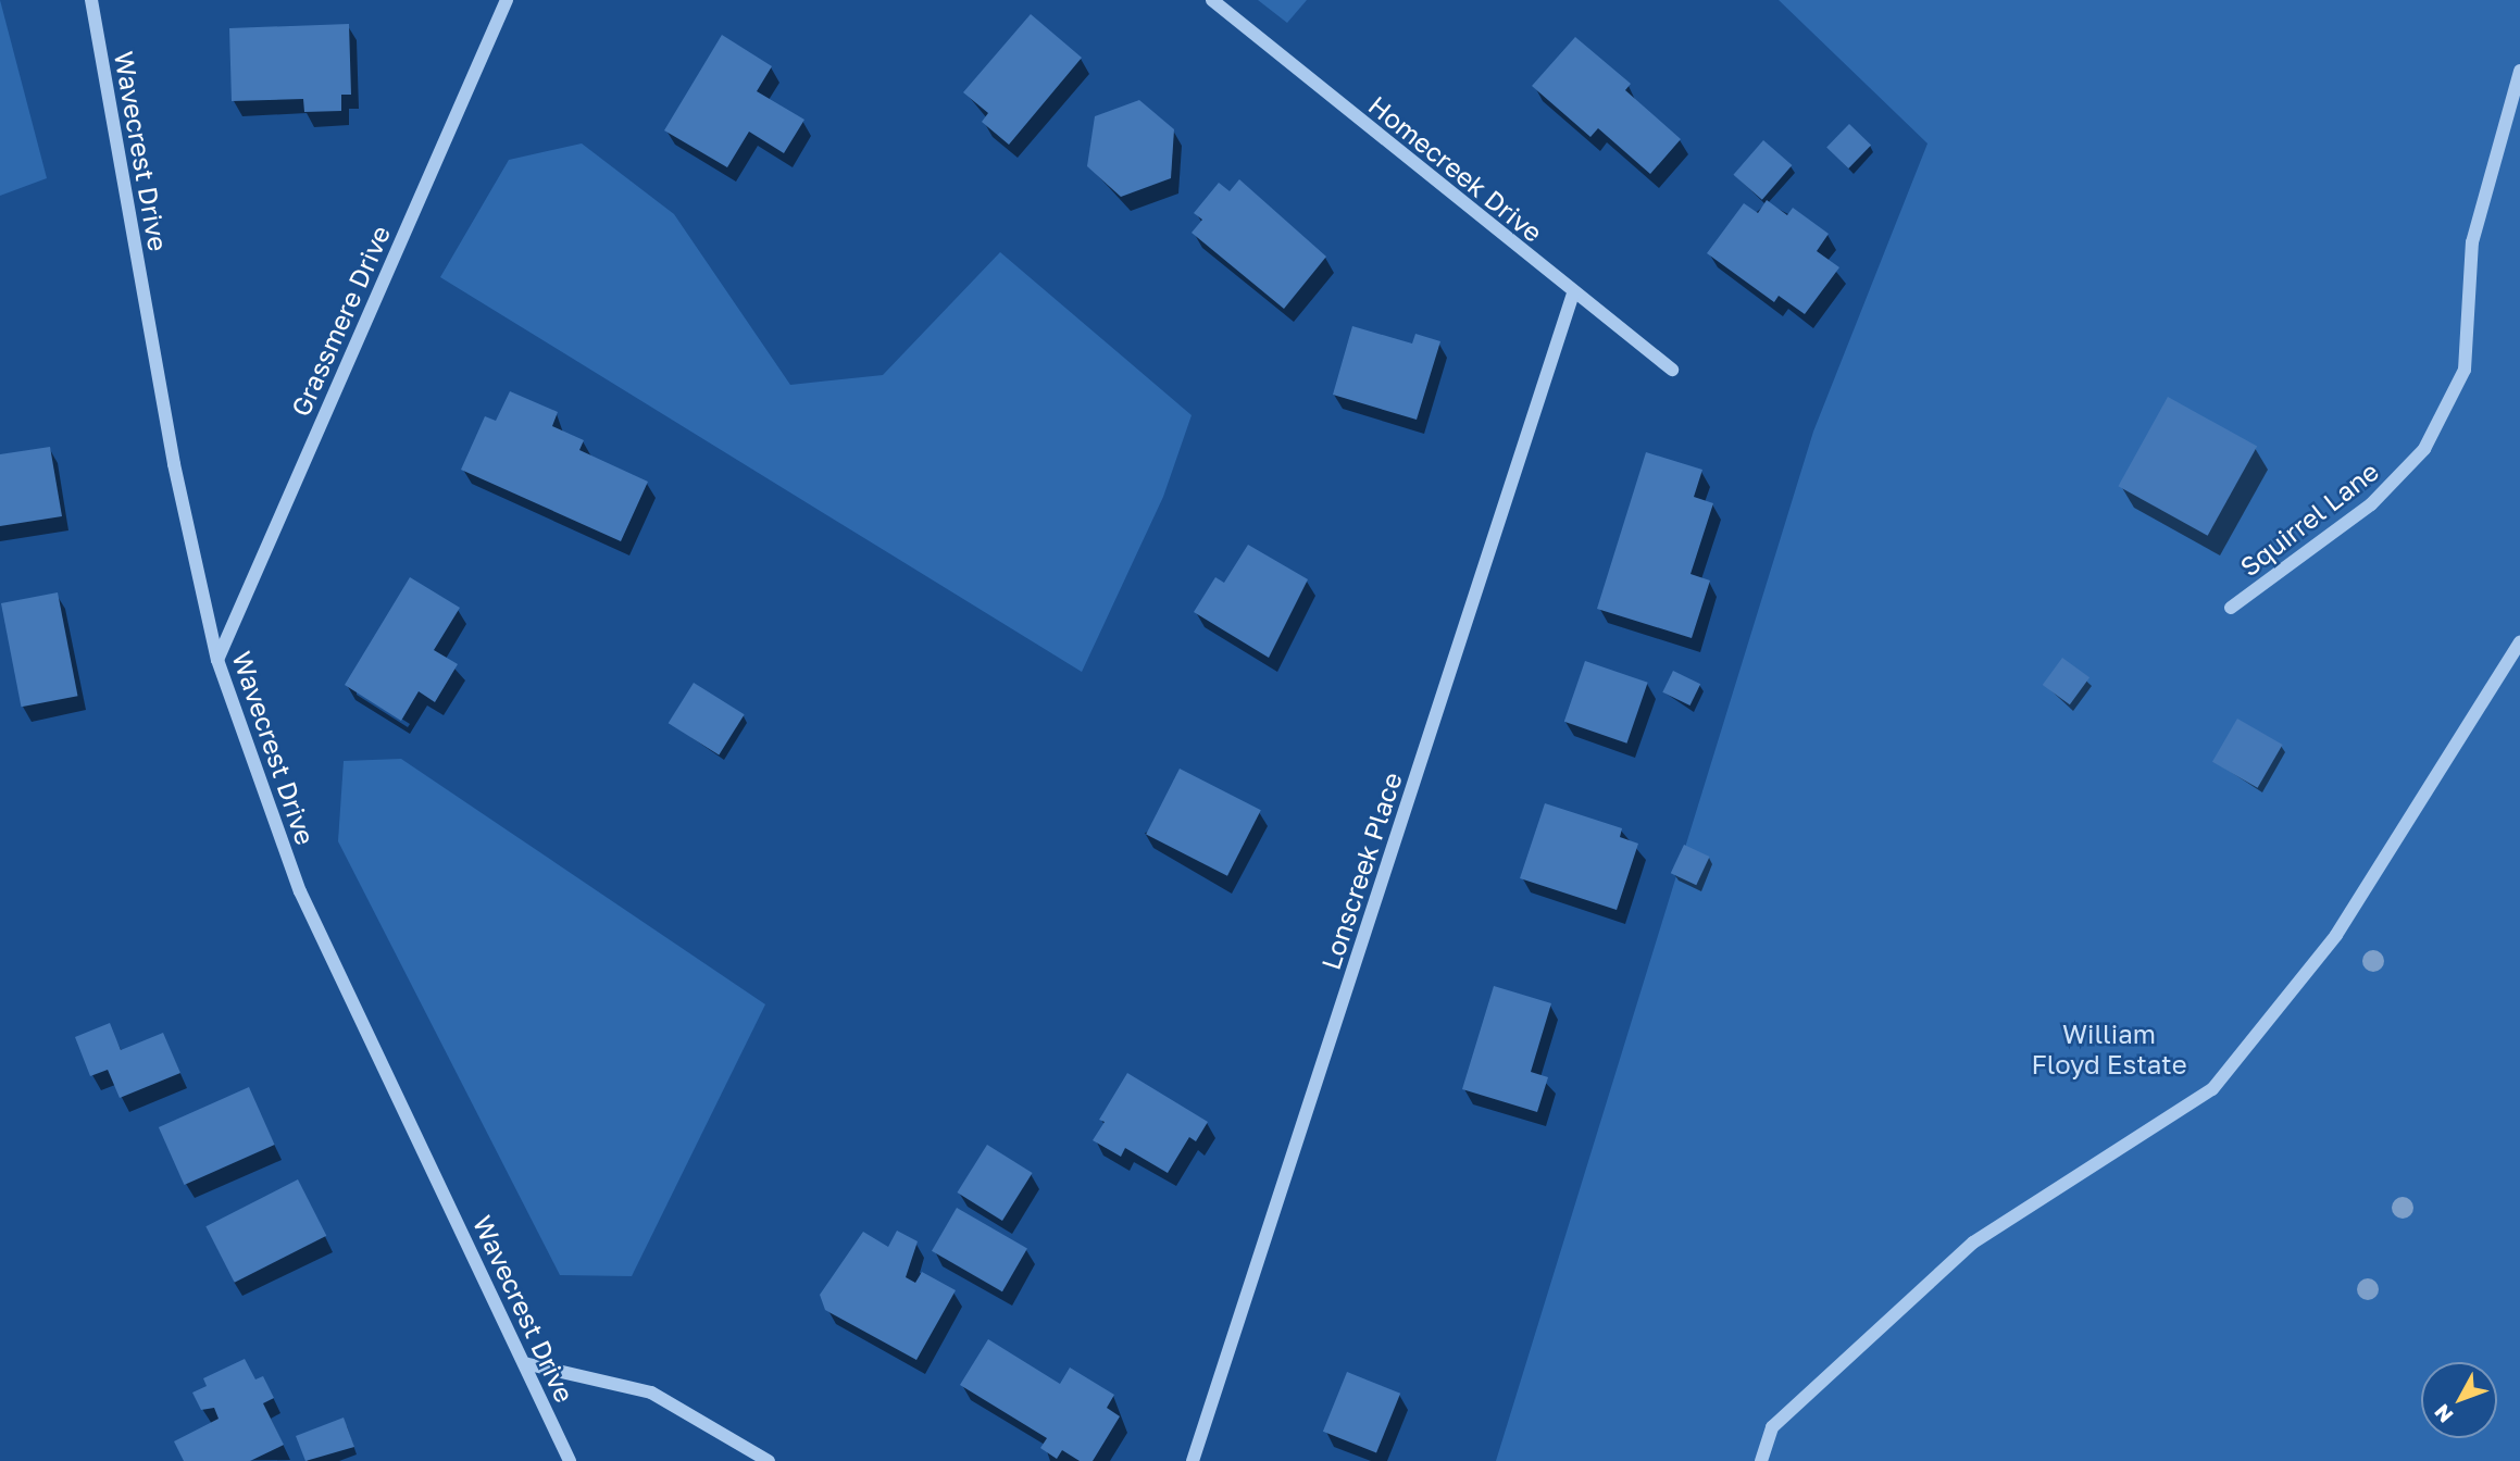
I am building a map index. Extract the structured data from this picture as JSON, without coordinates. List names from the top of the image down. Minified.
{"streets":{"street":["Wavecrest Drive","Homecreek Drive","Grassmere Drive","Squirrel Lane","Lonscreek Place"]},"crossings":[["Wavecrest Drive","Grassmere Drive"],["Homecreek Drive","Lonscreek Place"]],"parks":["William Floyd Estate"],"north":"bottom left"}
